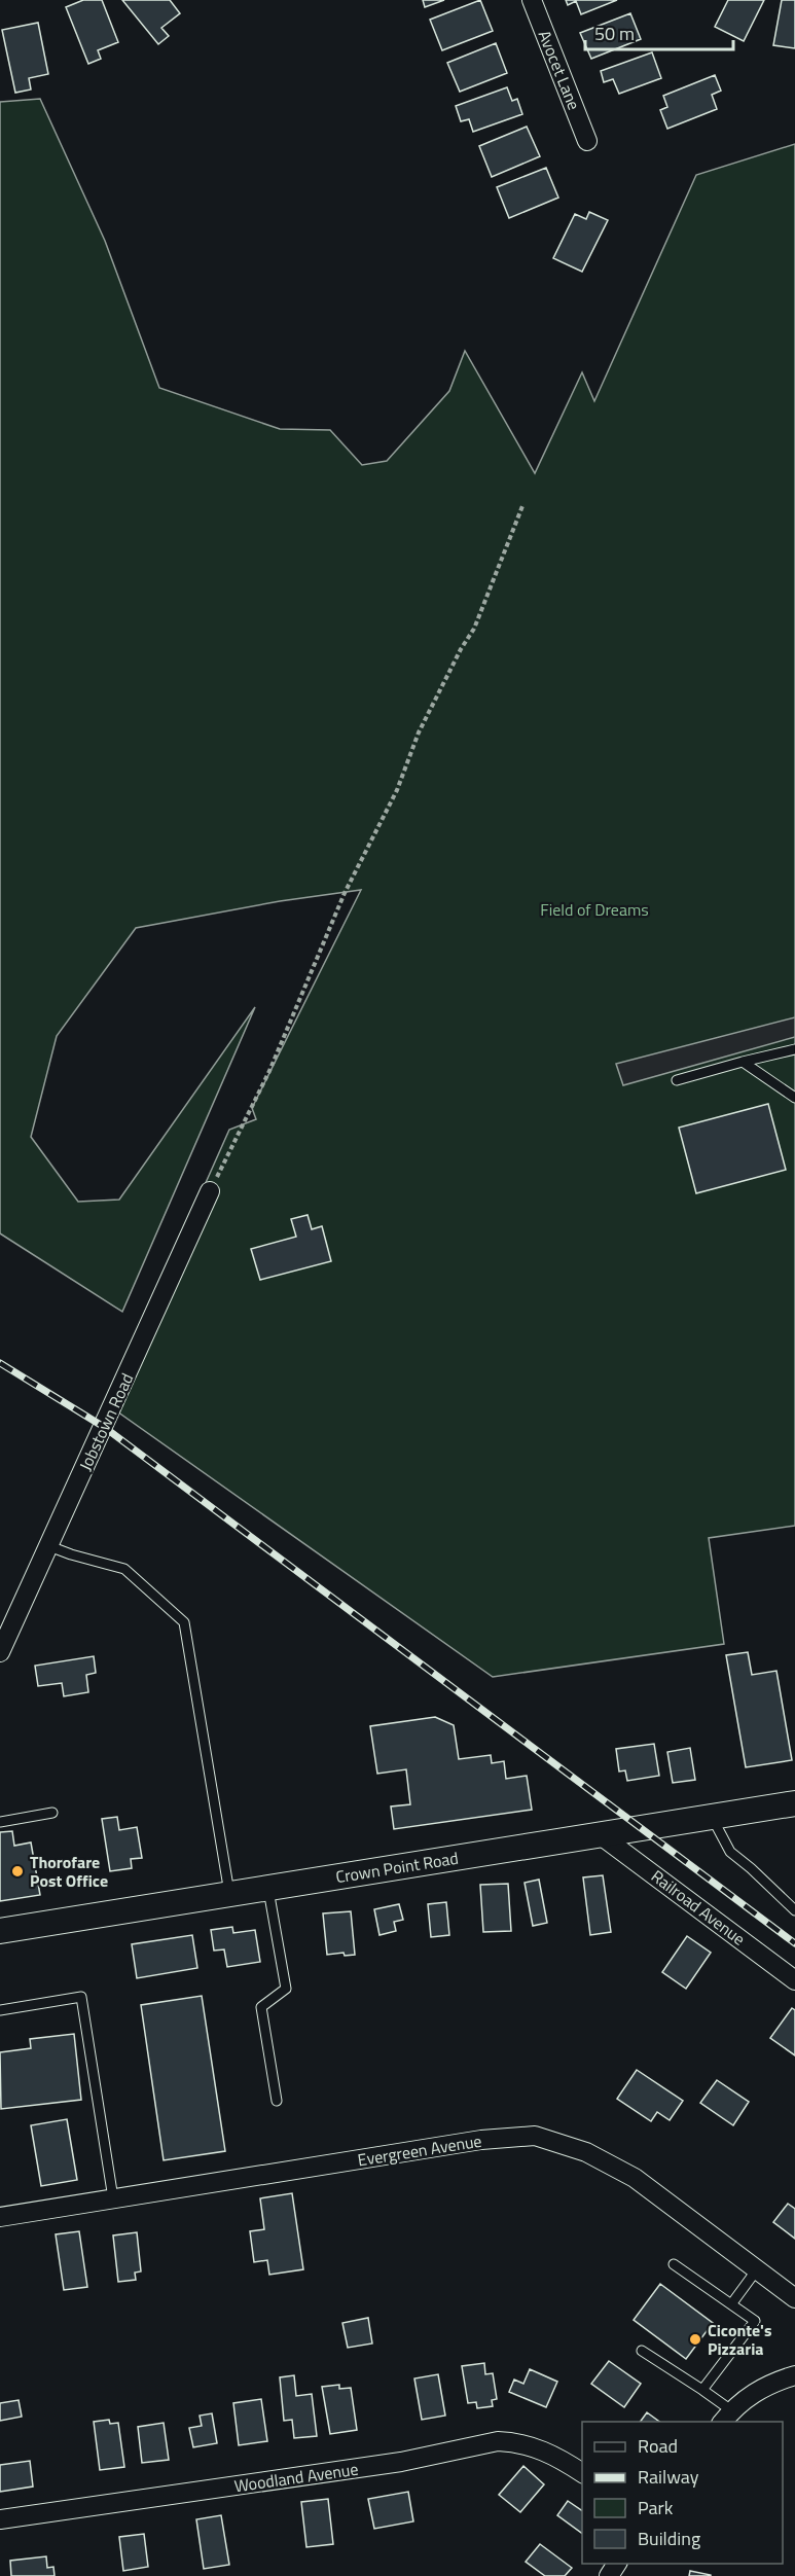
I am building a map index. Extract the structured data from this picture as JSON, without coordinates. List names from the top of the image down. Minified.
{"streets":{"main road":["Crown Point Road"],"street":["Avocet Lane","Jobstown Road","Railroad Avenue","Evergreen Avenue","Woodland Avenue"]},"crossings":[["Crown Point Road","Railroad Avenue"]],"parks":["Field of Dreams"],"places":["Thorofare Post Office","Ciconte's Pizzaria"],"legend":["Road","Railway","Park","Building"],"scale_bar":"50 m"}
